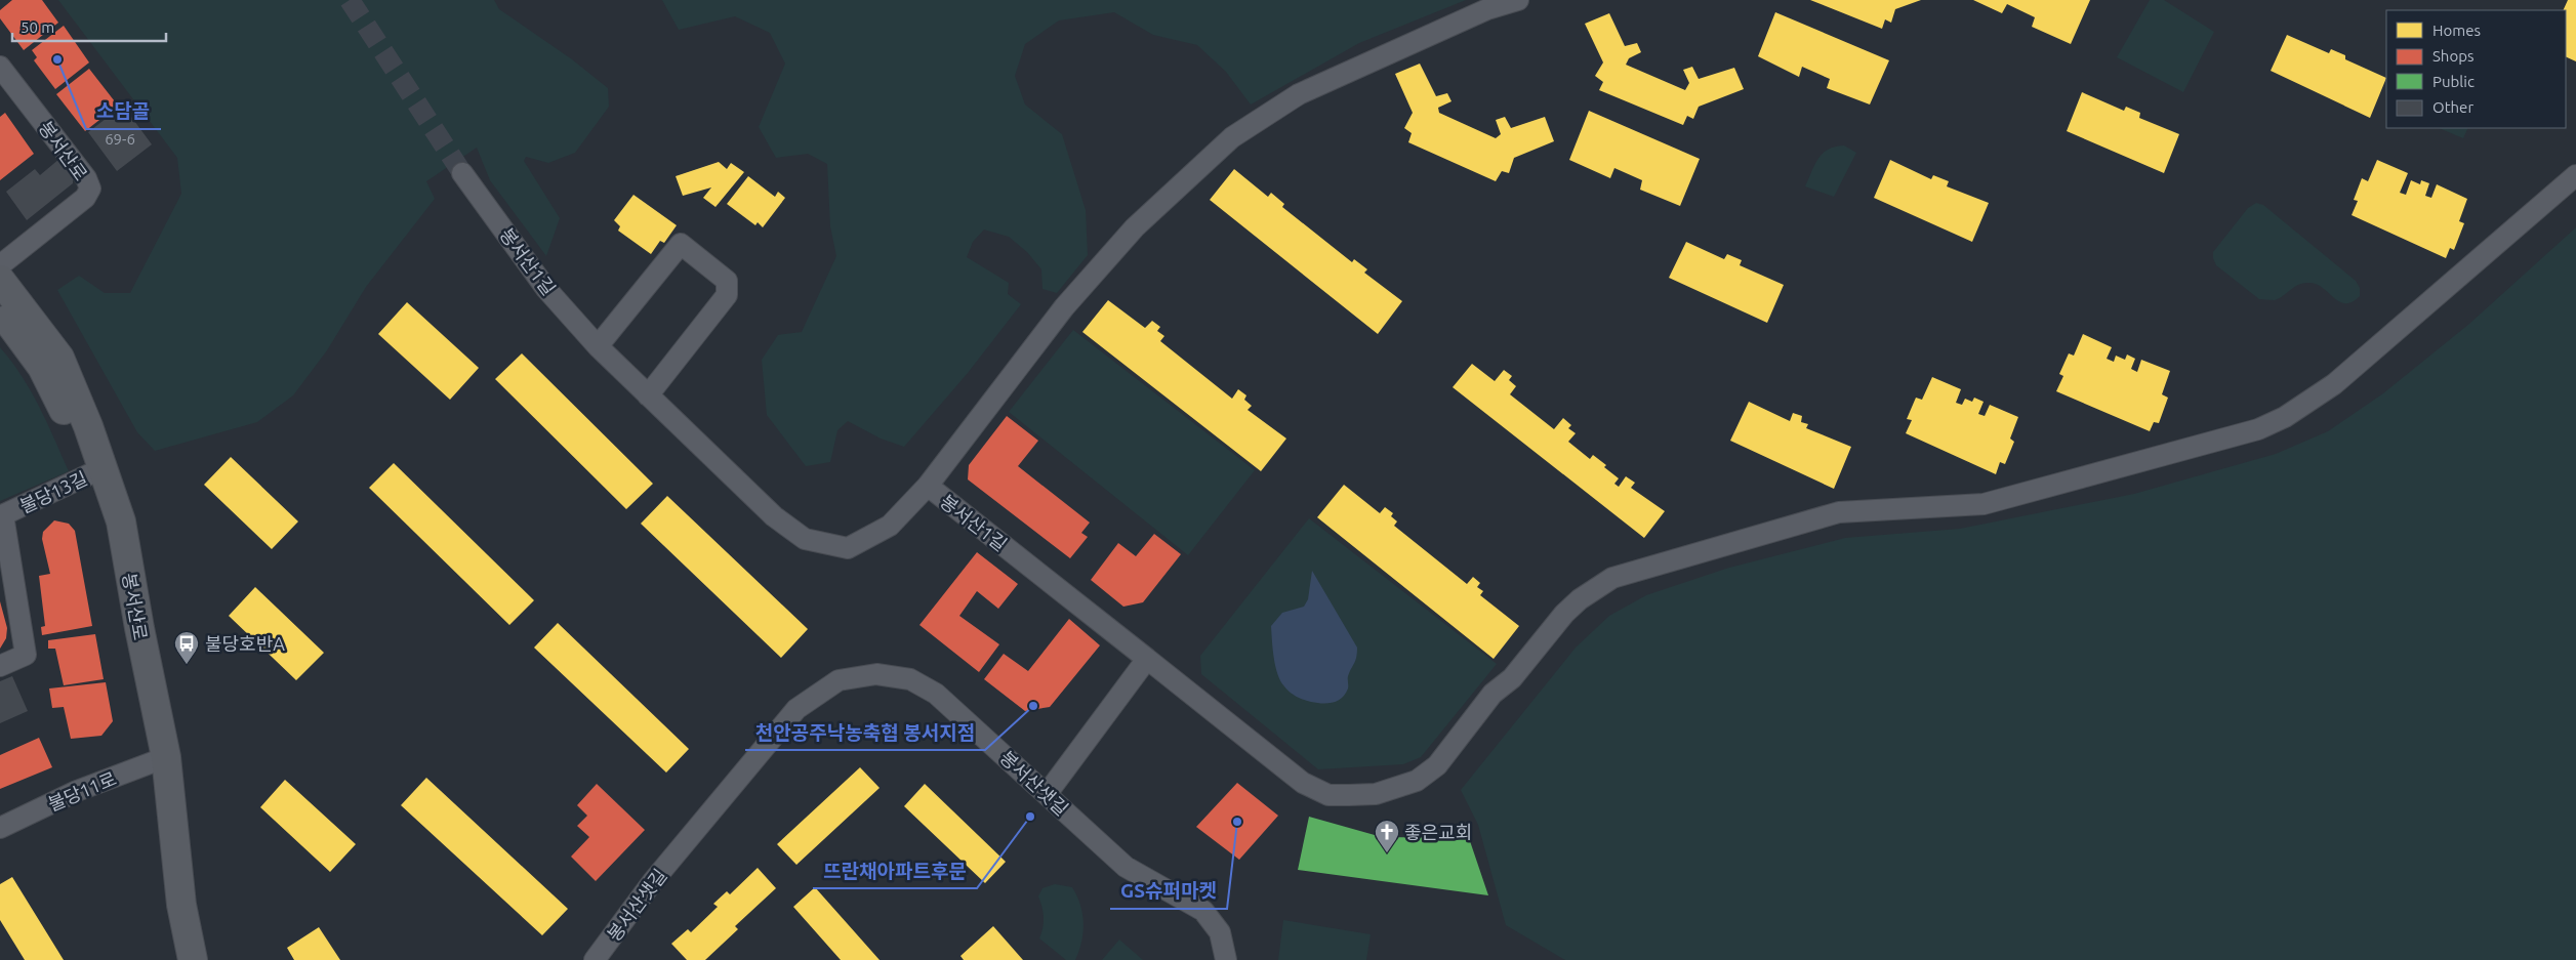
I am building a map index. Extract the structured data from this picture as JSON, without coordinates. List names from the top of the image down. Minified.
{"streets":{"street":["봉서산로","봉서산1길","불당13길","봉서산샛길","불당11로"]},"crossings":[["봉서산로","불당13길"],["봉서산로","불당11로"]],"places":{"other":["소담골","천안공주낙농축협 봉서지점","뜨란채아파트후문","GS슈퍼마켓"],"bus stop":["불당호반A"],"church":["좋은교회"]},"house_numbers":["69-6"],"legend":["Homes","Shops","Public","Other"],"scale_bar":"50 m"}
